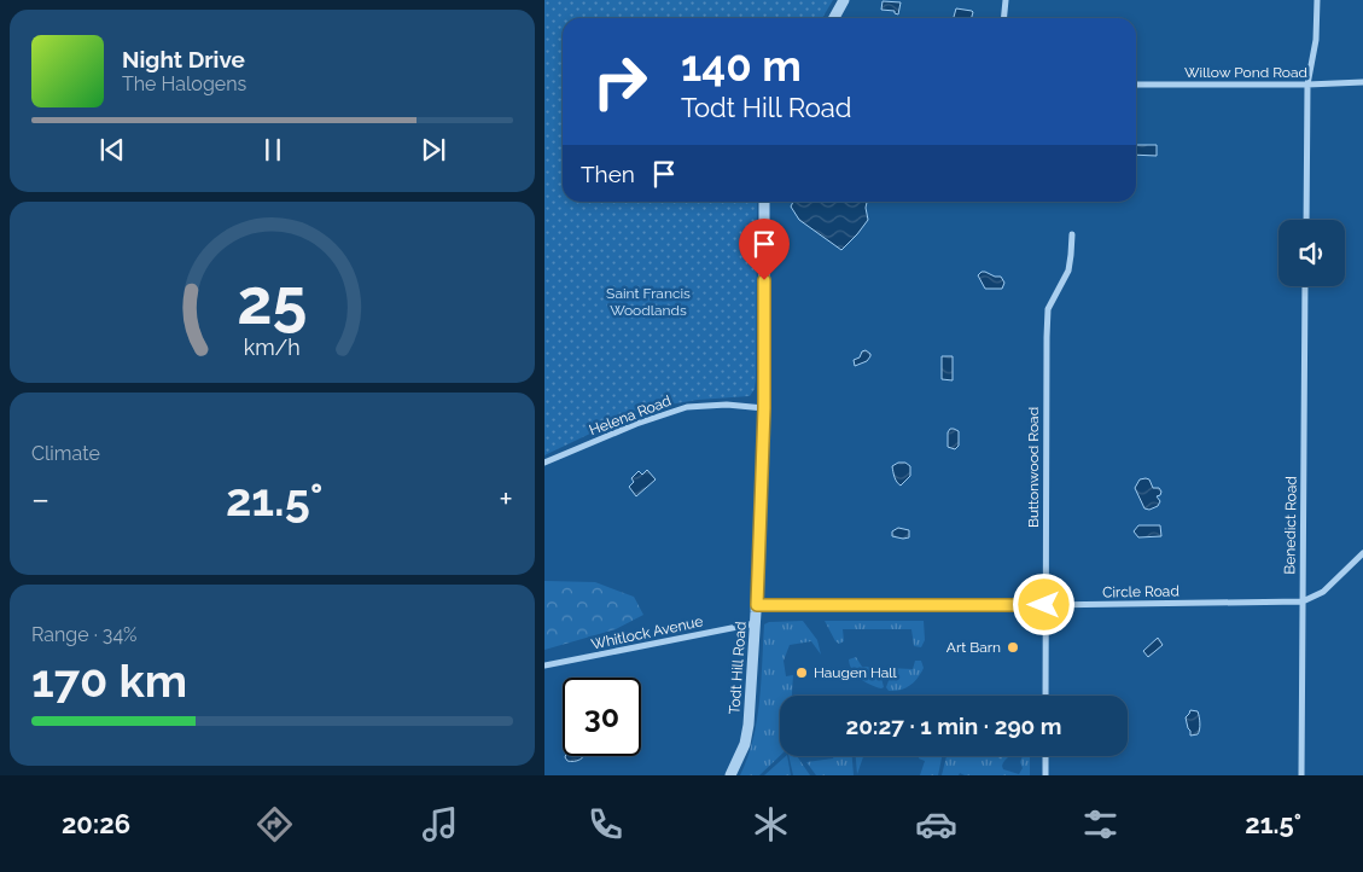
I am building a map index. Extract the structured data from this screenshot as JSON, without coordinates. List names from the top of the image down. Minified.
{"streets":{"street":["Willow Pond Road","Helena Road","Buttonwood Road","Benedict Road","Circle Road","Whitlock Avenue","Todt Hill Road"]},"crossings":[["Helena Road","Todt Hill Road"],["Buttonwood Road","Circle Road"],["Benedict Road","Circle Road"],["Circle Road","Todt Hill Road"],["Whitlock Avenue","Todt Hill Road"]],"parks":["Saint Francis Woodlands"],"places":["Art Barn","Haugen Hall"],"page":{"turn":["140 m","Todt Hill Road"],"song":["Night Drive","The Halogens"],"then":"Then","tile":["Climate",["Range · 34%","170 km"]],"heat":["−","21.5°","+"],"limit":"30","trip":"20:27 · 1 min · 290 m","tabs":["20:26","21.5°"],"gauge":["25","km/h"]}}
